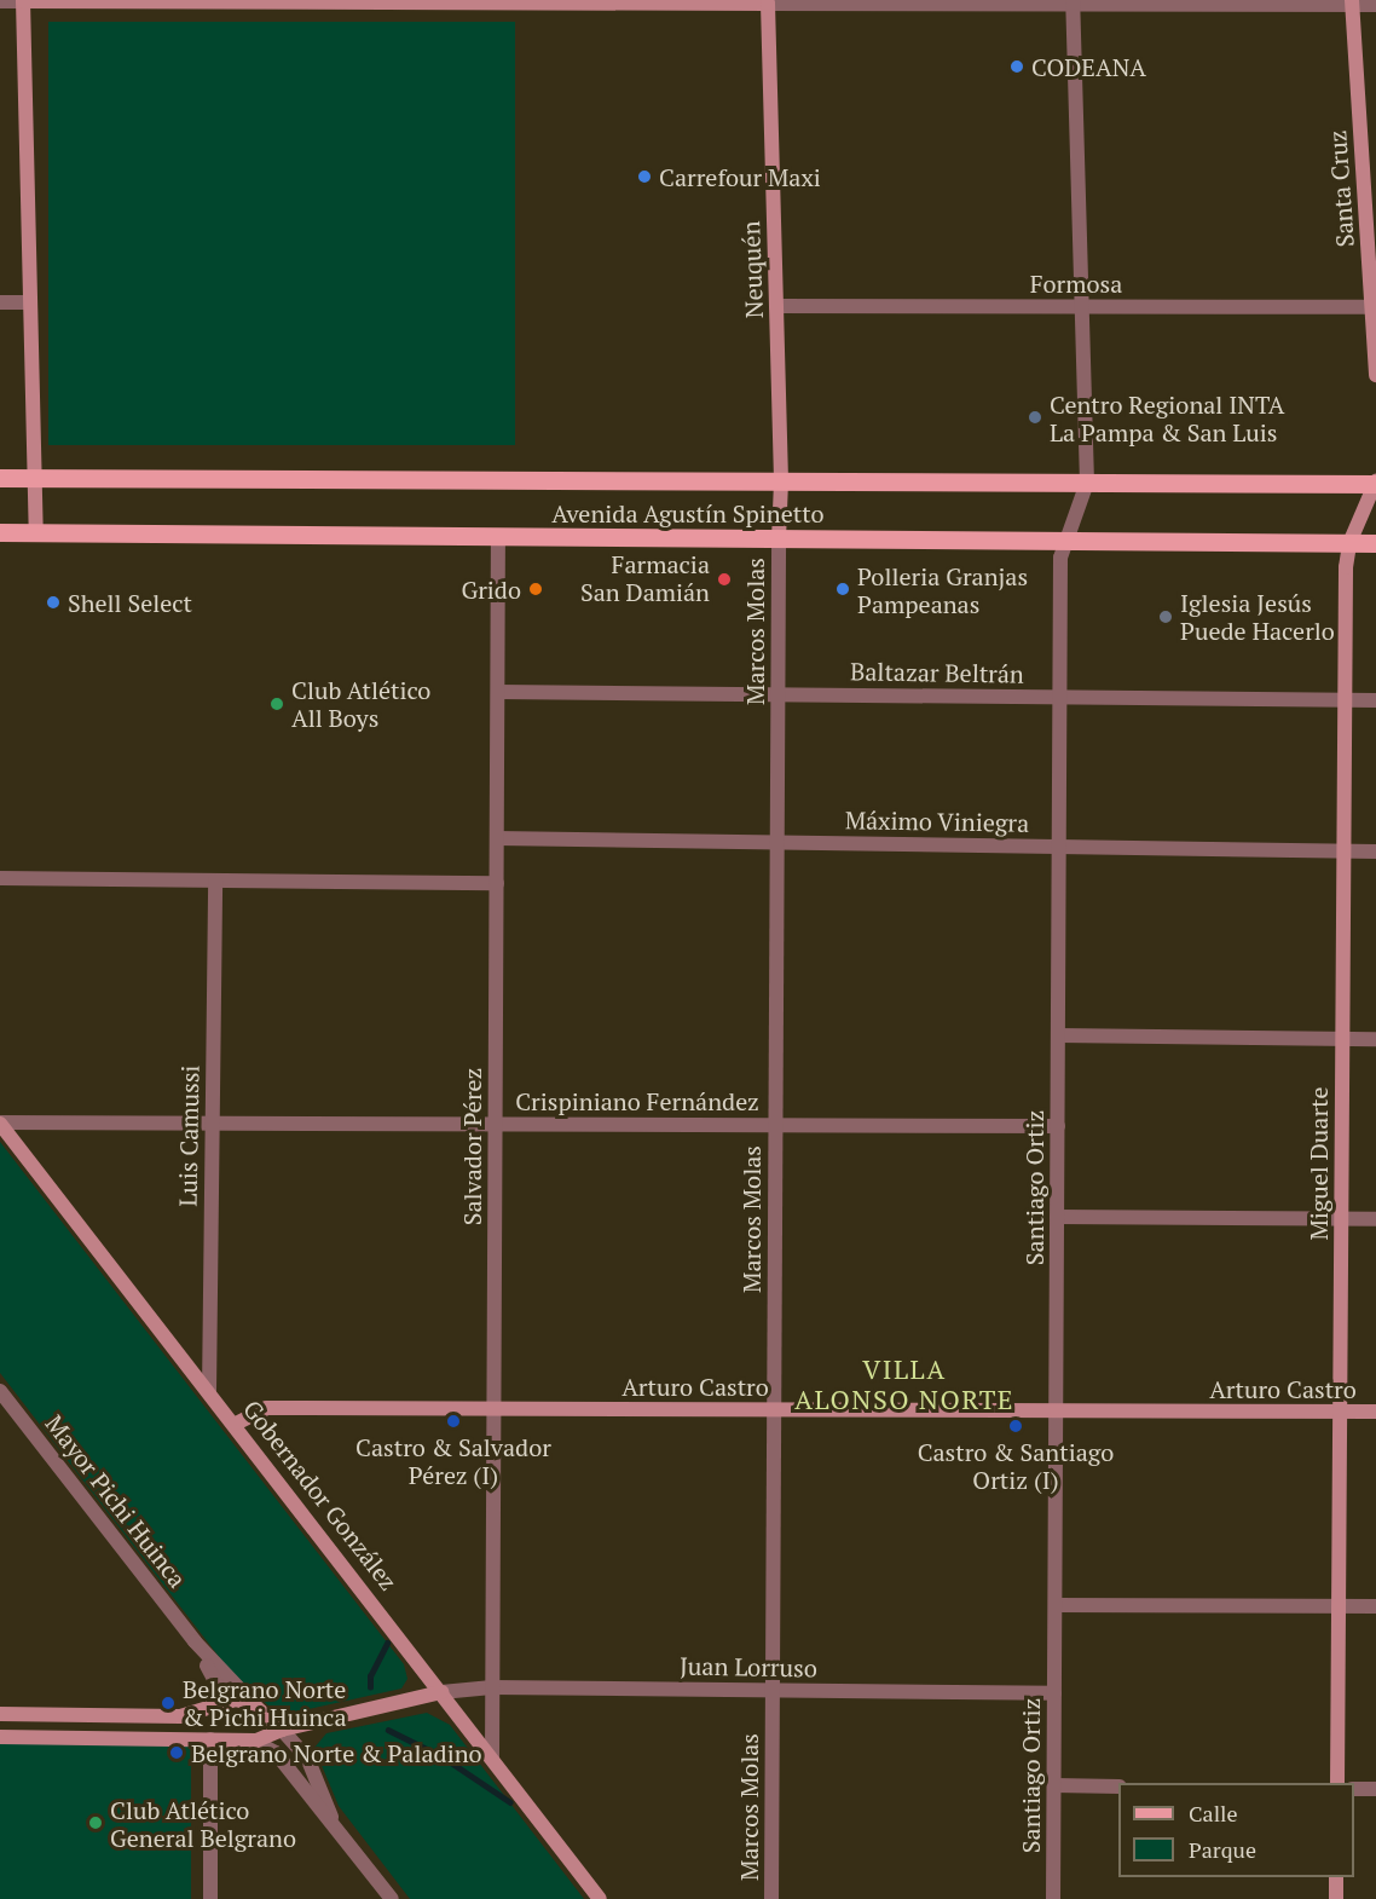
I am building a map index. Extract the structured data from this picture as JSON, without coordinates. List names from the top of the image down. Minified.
{"streets":{"main road":["Santa Cruz","Neuquén","Avenida Agustín Spinetto","Miguel Duarte","Arturo Castro","Gobernador González","Mayor Pichi Huinca"],"street":["Formosa","Marcos Molas","Baltazar Beltrán","Máximo Viniegra","Crispiniano Fernández","Luis Camussi","Salvador Pérez","Santiago Ortiz","Juan Lorruso"]},"crossings":[["Santa Cruz","Formosa"],["Neuquén","Formosa"],["Neuquén","Avenida Agustín Spinetto"],["Neuquén","Marcos Molas"],["Formosa","Santiago Ortiz"],["Avenida Agustín Spinetto","Marcos Molas"],["Avenida Agustín Spinetto","Salvador Pérez"],["Avenida Agustín Spinetto","Miguel Duarte"],["Avenida Agustín Spinetto","Santiago Ortiz"],["Marcos Molas","Baltazar Beltrán"],["Marcos Molas","Máximo Viniegra"],["Marcos Molas","Crispiniano Fernández"],["Marcos Molas","Arturo Castro"],["Marcos Molas","Juan Lorruso"],["Baltazar Beltrán","Salvador Pérez"],["Baltazar Beltrán","Miguel Duarte"],["Baltazar Beltrán","Santiago Ortiz"],["Máximo Viniegra","Salvador Pérez"],["Máximo Viniegra","Miguel Duarte"],["Máximo Viniegra","Santiago Ortiz"],["Crispiniano Fernández","Luis Camussi"],["Crispiniano Fernández","Salvador Pérez"],["Crispiniano Fernández","Santiago Ortiz"],["Crispiniano Fernández","Gobernador González"],["Luis Camussi","Gobernador González"],["Salvador Pérez","Arturo Castro"],["Salvador Pérez","Gobernador González"],["Salvador Pérez","Juan Lorruso"],["Miguel Duarte","Arturo Castro"],["Santiago Ortiz","Arturo Castro"],["Santiago Ortiz","Juan Lorruso"],["Arturo Castro","Gobernador González"],["Gobernador González","Juan Lorruso"]],"districts":["VILLA ALONSO NORTE"],"places":["CODEANA","Carrefour Maxi","Centro Regional INTA La Pampa & San Luis","Farmacia San Damián","Grido","Polleria Granjas Pampeanas","Shell Select","Iglesia Jesús Puede Hacerlo","Club Atlético All Boys","Castro & Salvador Pérez (I)","Castro & Santiago Ortiz (I)","Belgrano Norte & Pichi Huinca","Belgrano Norte & Paladino","Club Atlético General Belgrano"],"legend":["Calle","Parque"]}
